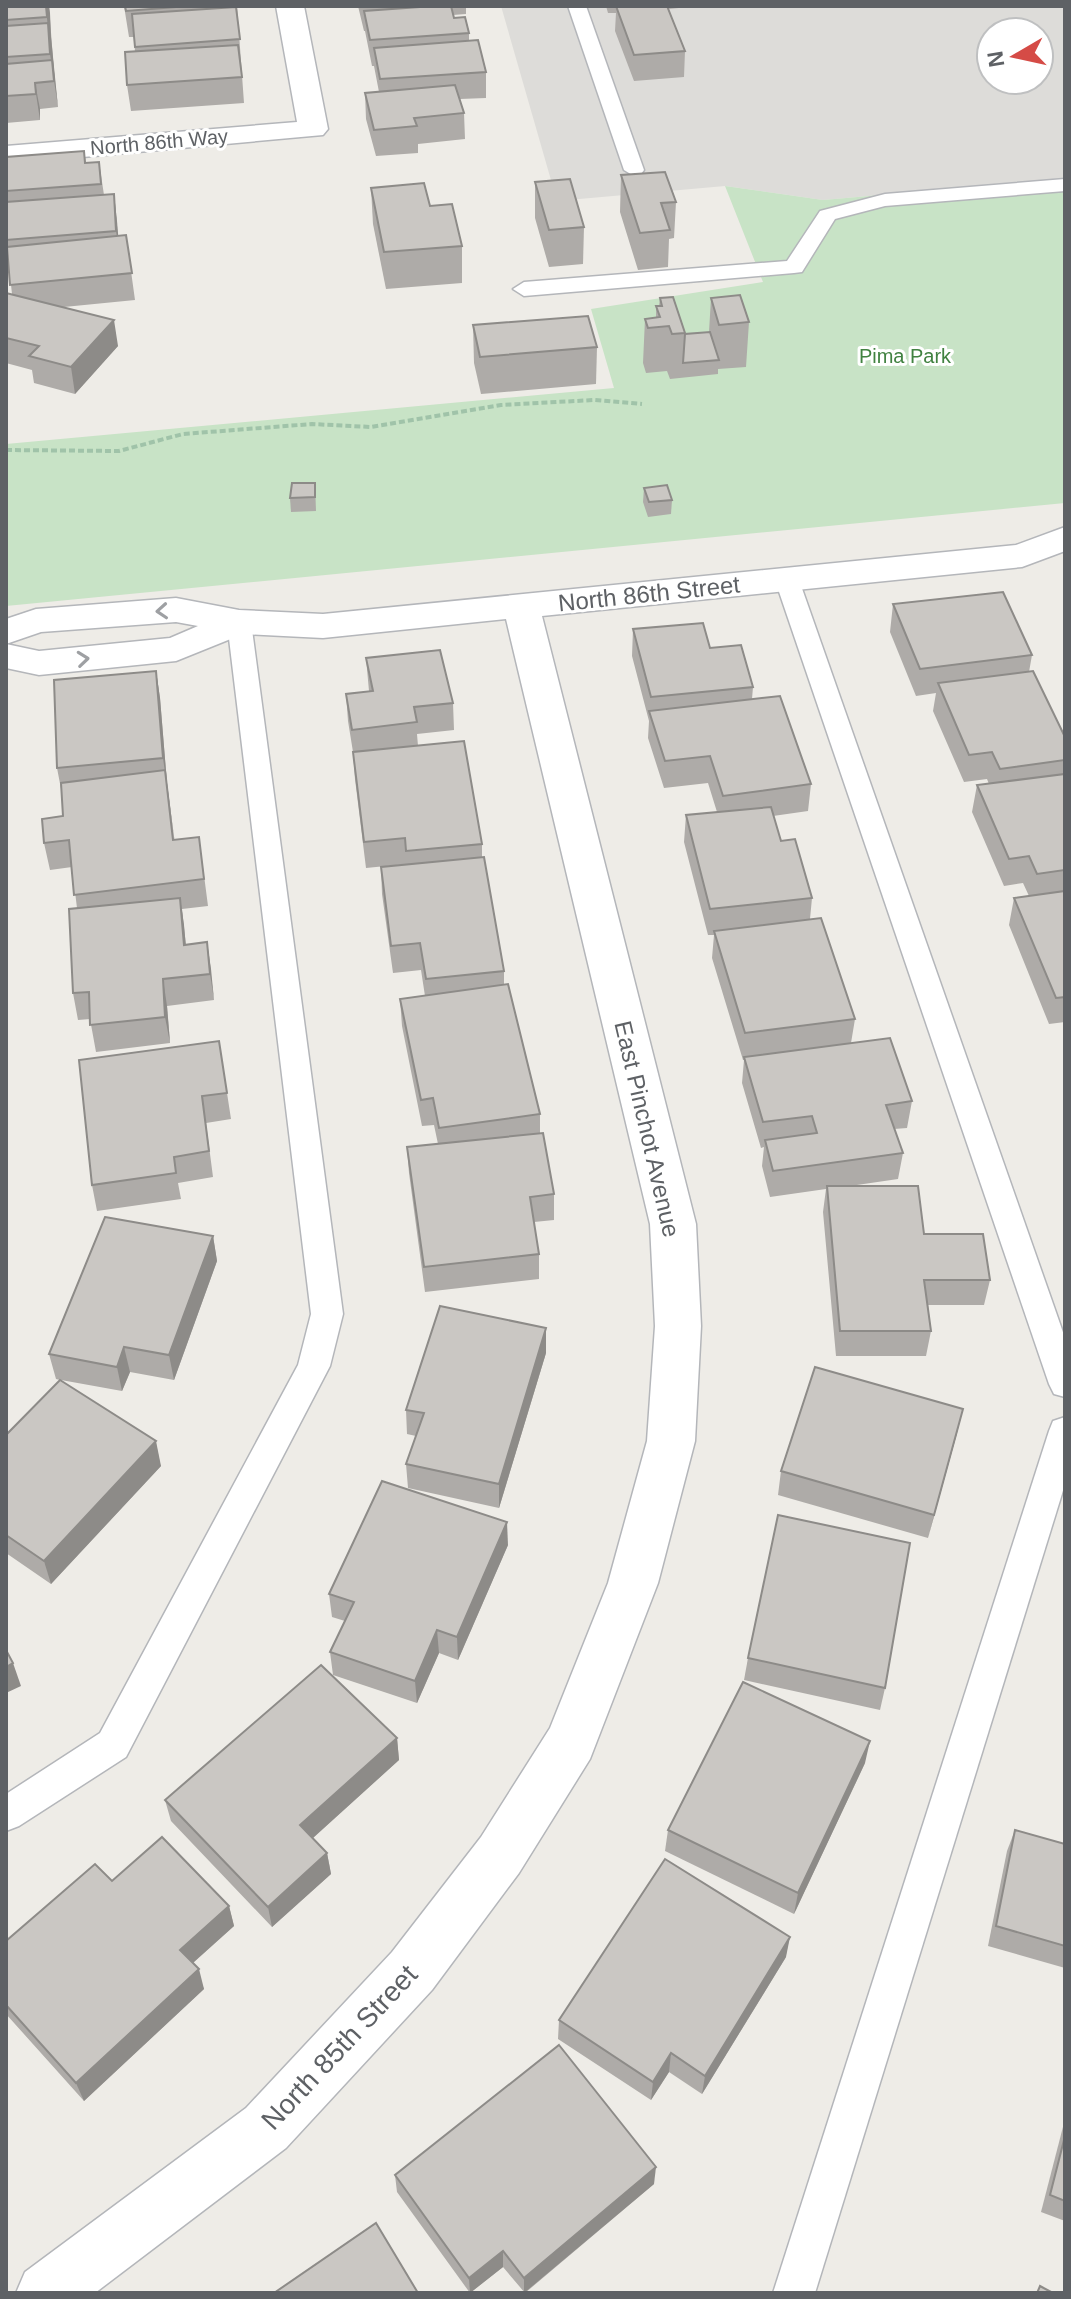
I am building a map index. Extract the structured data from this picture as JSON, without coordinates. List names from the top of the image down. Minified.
{"streets":{"street":["North 86th Way","North 86th Street","East Pinchot Avenue","North 85th Street"]},"crossings":[["North 86th Street","East Pinchot Avenue"],["East Pinchot Avenue","North 85th Street"]],"parks":["Pima Park"],"north":"left"}
